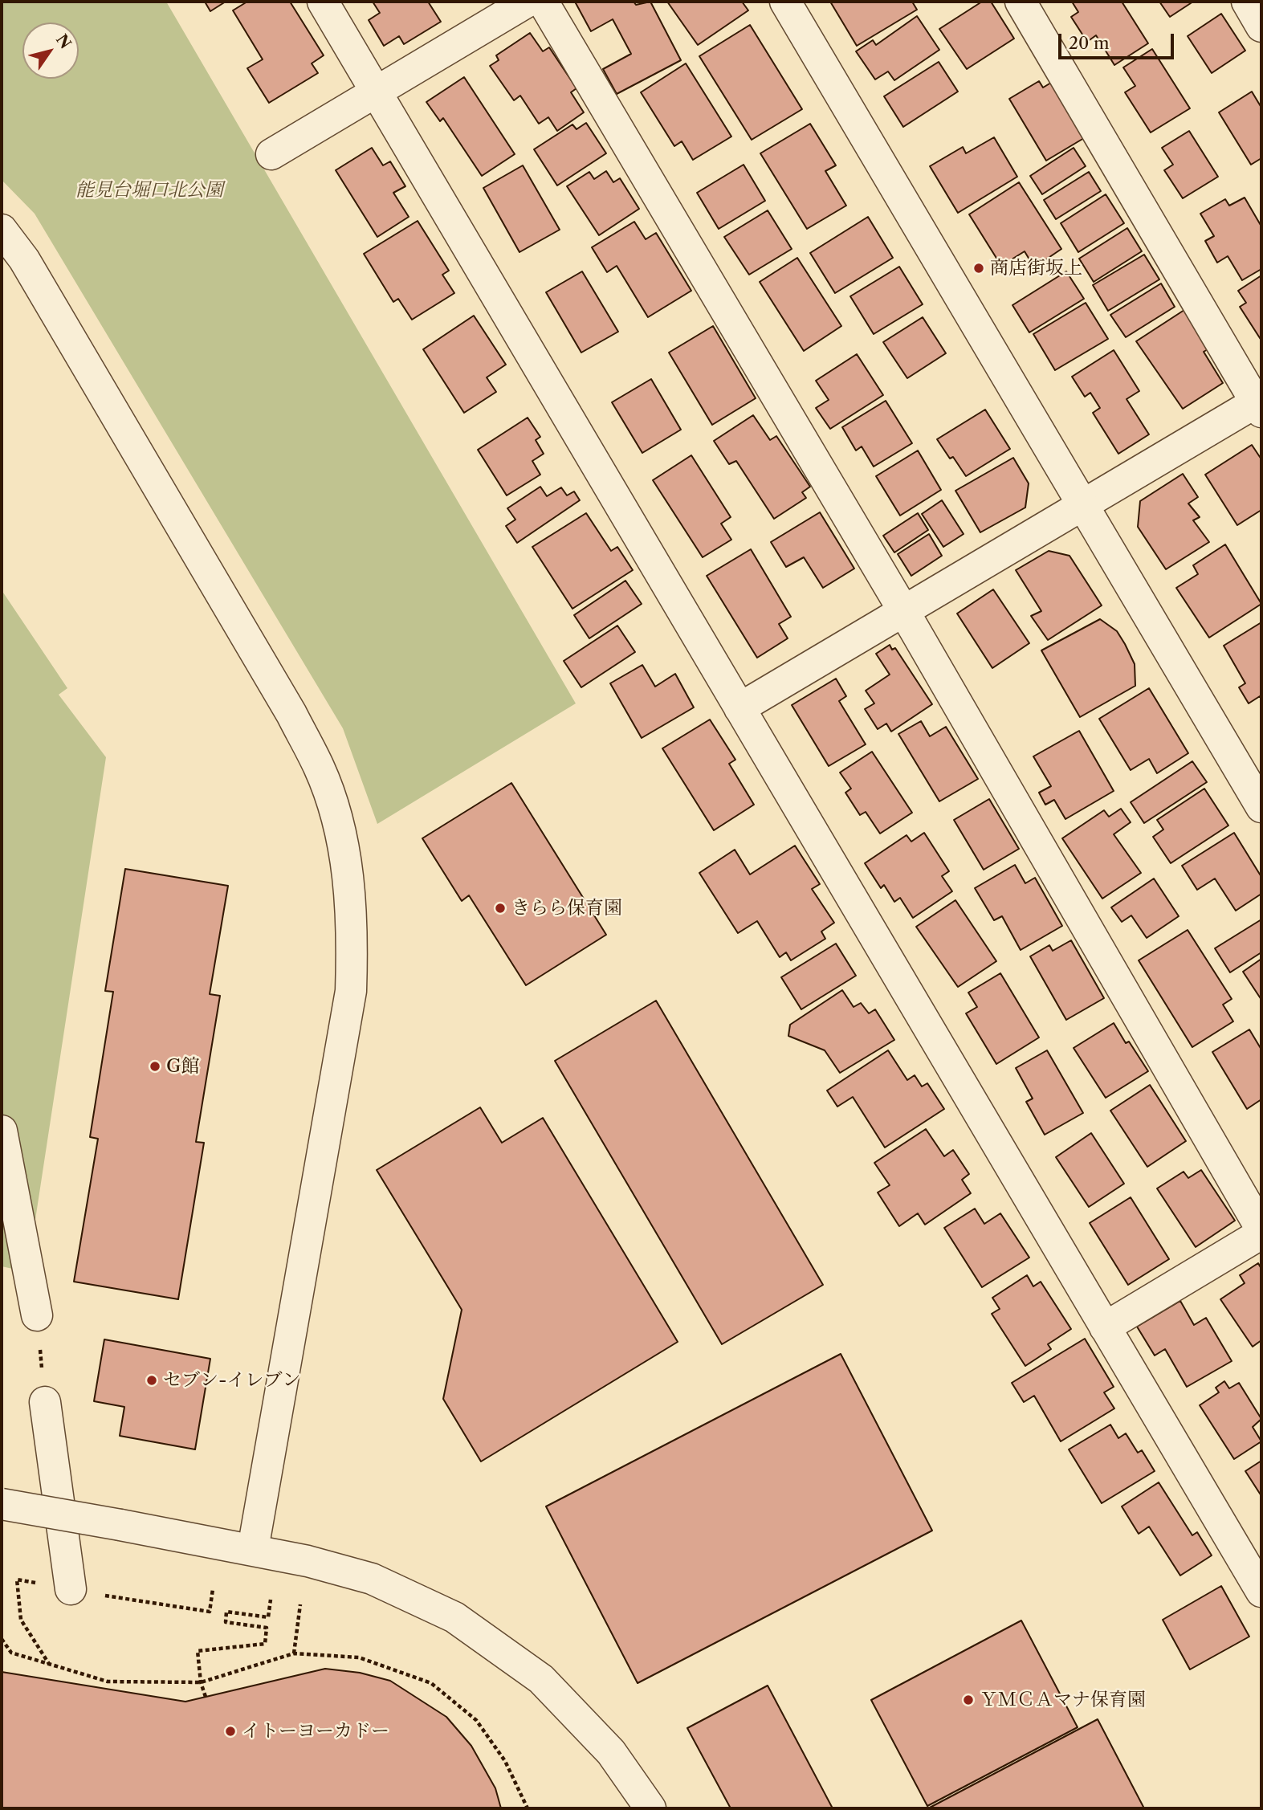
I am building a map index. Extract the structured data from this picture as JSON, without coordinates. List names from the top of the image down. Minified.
{"parks":["能見台堀口北公園"],"places":["商店街坂上","きらら保育園","G館","セブン-イレブン","ＹＭＣＡマナ保育園","イトーヨーカドー"],"scale_bar":"20 m","north":"top right"}
